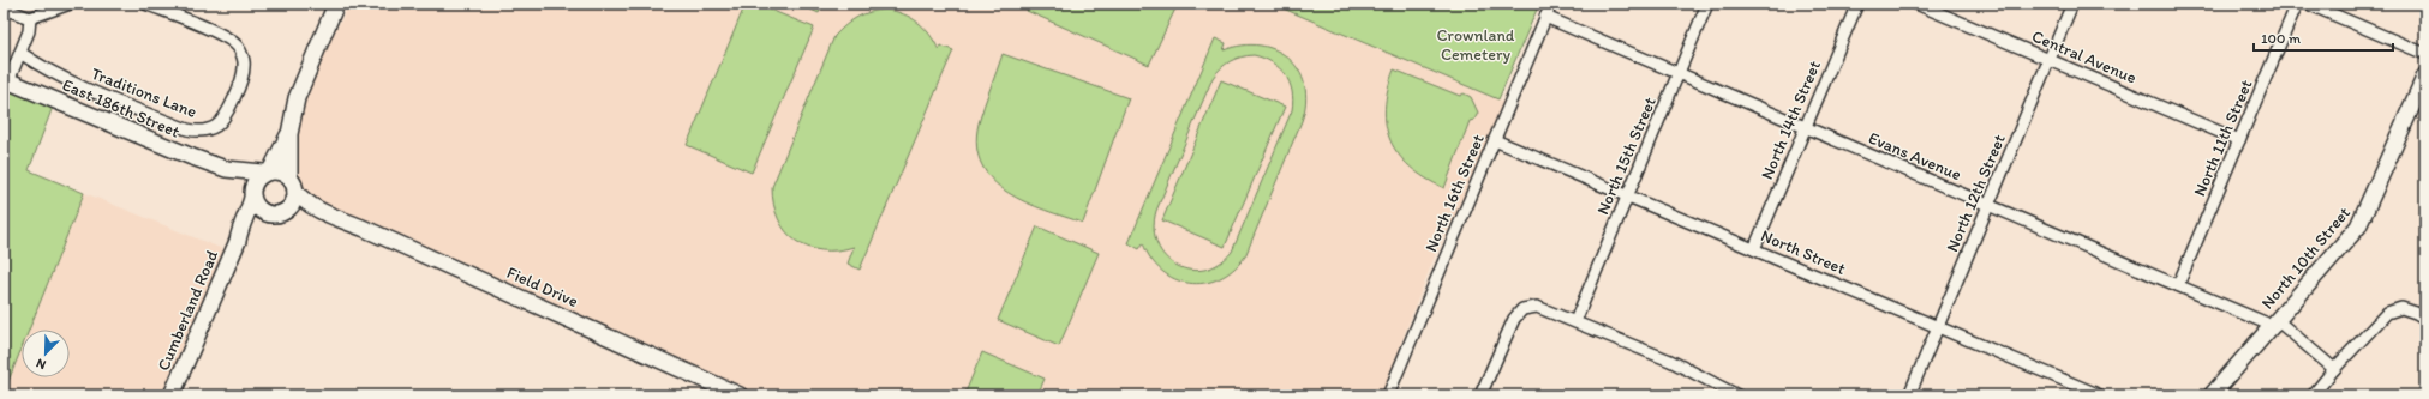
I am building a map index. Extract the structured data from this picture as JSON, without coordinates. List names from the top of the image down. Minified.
{"streets":{"street":["Central Avenue","Traditions Lane","East 186th Street","North 14th Street","North 11th Street","North 15th Street","Evans Avenue","North 16th Street","North 12th Street","North Street","North 10th Street","Field Drive","Cumberland Road"]},"crossings":[["Central Avenue","North 11th Street"],["Central Avenue","North 12th Street"],["East 186th Street","Cumberland Road"],["North 14th Street","Evans Avenue"],["North 14th Street","North Street"],["North 11th Street","Evans Avenue"],["North 15th Street","Evans Avenue"],["North 15th Street","North Street"],["Evans Avenue","North 16th Street"],["Evans Avenue","North 12th Street"],["Evans Avenue","North 10th Street"],["North 16th Street","North Street"],["North 12th Street","North Street"]],"parks":["Crownland Cemetery"],"scale_bar":"100 m","north":"bottom left"}
